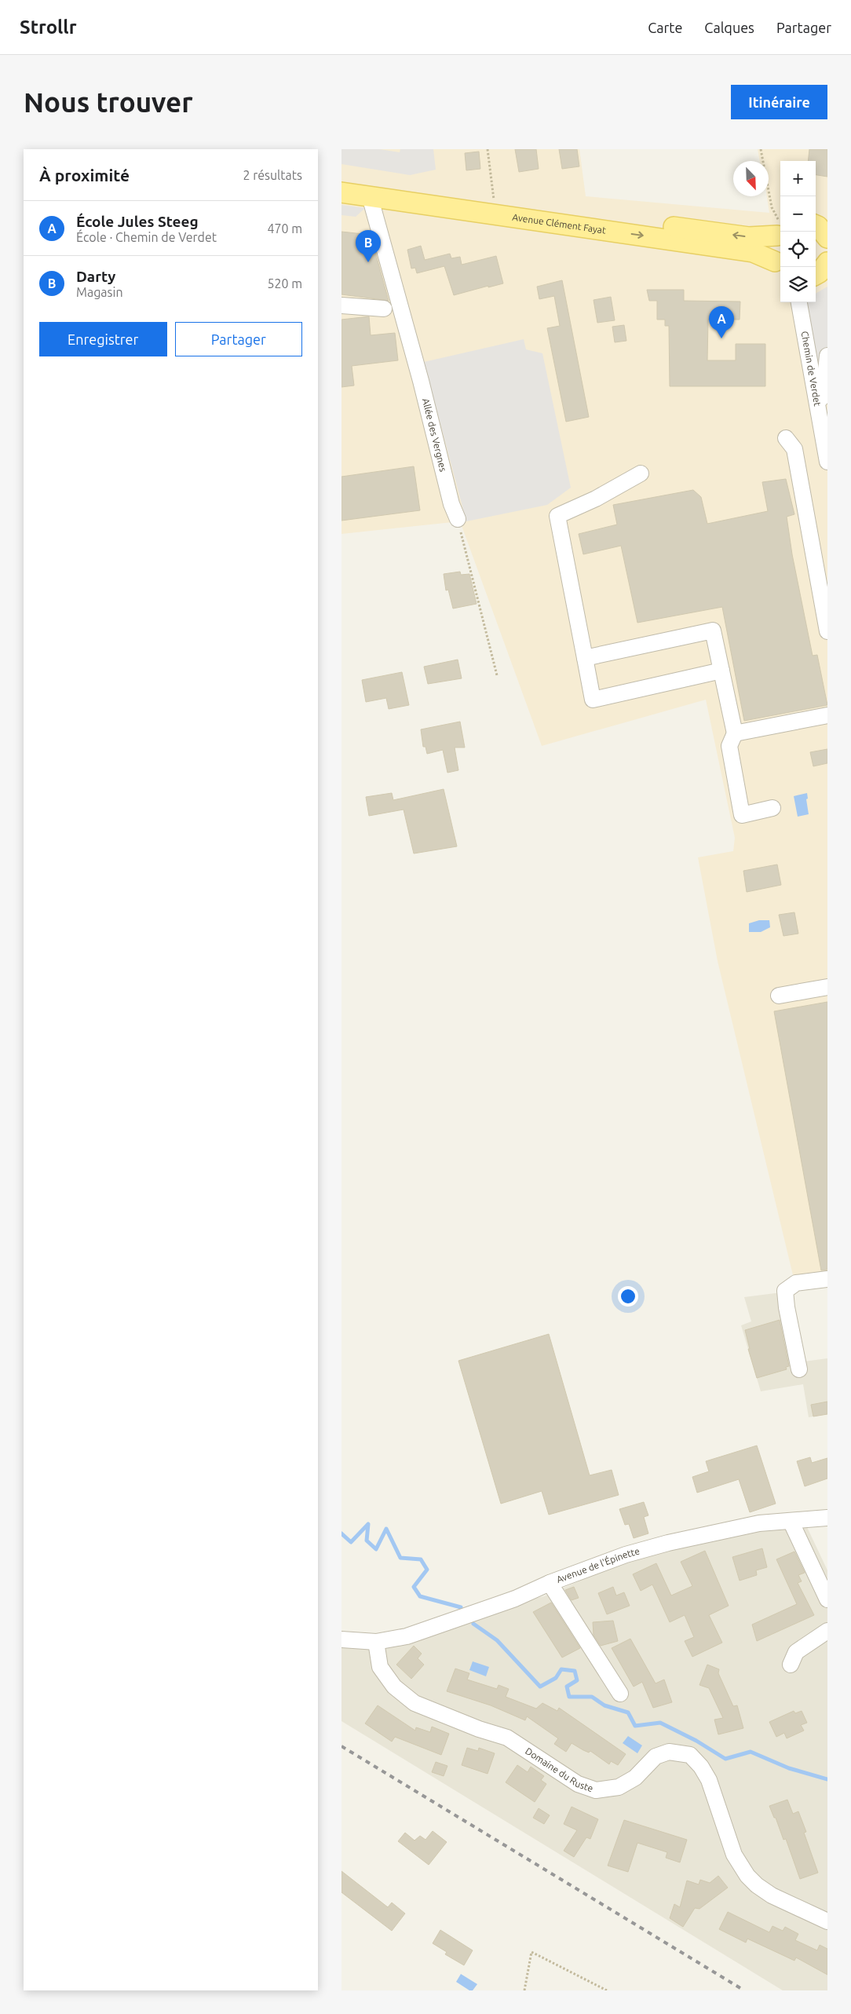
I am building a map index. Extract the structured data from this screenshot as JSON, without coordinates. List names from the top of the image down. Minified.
{"streets":{"main road":["Avenue Clément Fayat"],"street":["Chemin de Verdet","Allée des Vergnes","Avenue de l'Épinette","Domaine du Ruste"]},"crossings":[["Avenue Clément Fayat","Allée des Vergnes"],["Avenue de l'Épinette","Domaine du Ruste"]],"north":"bottom right","page":{"header":"Strollr","nav":["Carte","Calques","Partager"],"buttons":["Itinéraire",["Enregistrer","Partager"]],"title":"Nous trouver","heading":["À proximité","2 résultats"],"map_buttons":["+","−"],"list":[{"mark":"A","name":"École Jules Steeg","note":"École · Chemin de Verdet","value":"470 m"},{"mark":"B","name":"Darty","note":"Magasin","value":"520 m"}],"pins":["B","A"]}}
